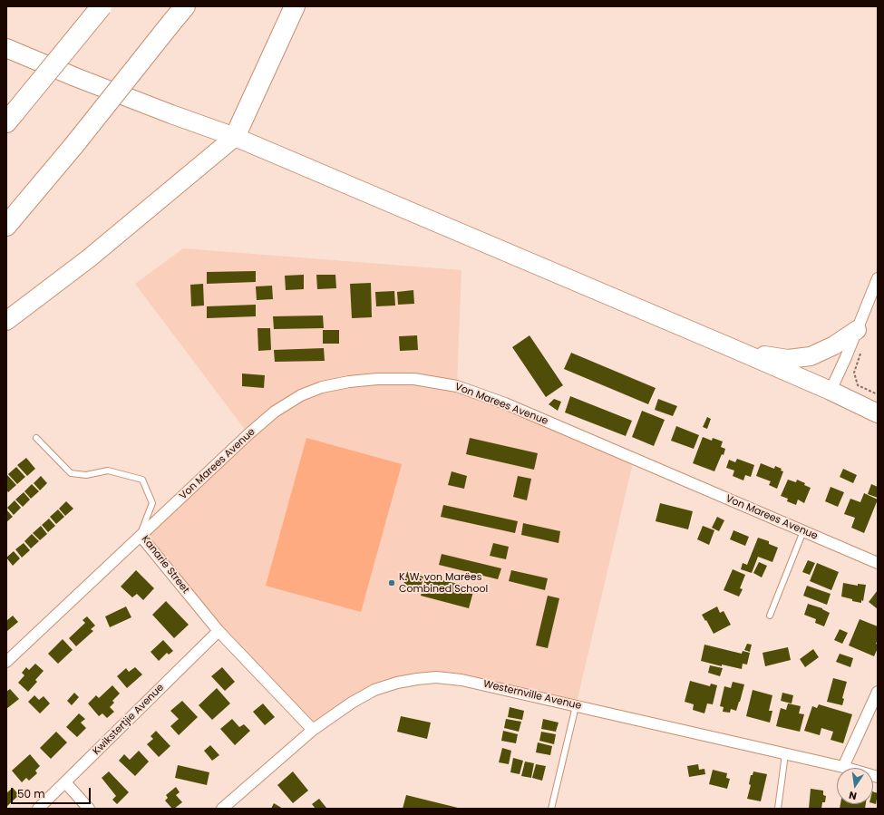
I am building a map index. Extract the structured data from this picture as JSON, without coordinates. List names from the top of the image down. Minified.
{"streets":{"street":["Von Marees Avenue","Kanarie Street","Westernville Avenue","Kwikstertjie Avenue"]},"crossings":[["Von Marees Avenue","Kanarie Street"],["Kanarie Street","Westernville Avenue"],["Kanarie Street","Kwikstertjie Avenue"]],"places":["K. W. von Marëes Combined School"],"scale_bar":"50 m","north":"bottom"}
